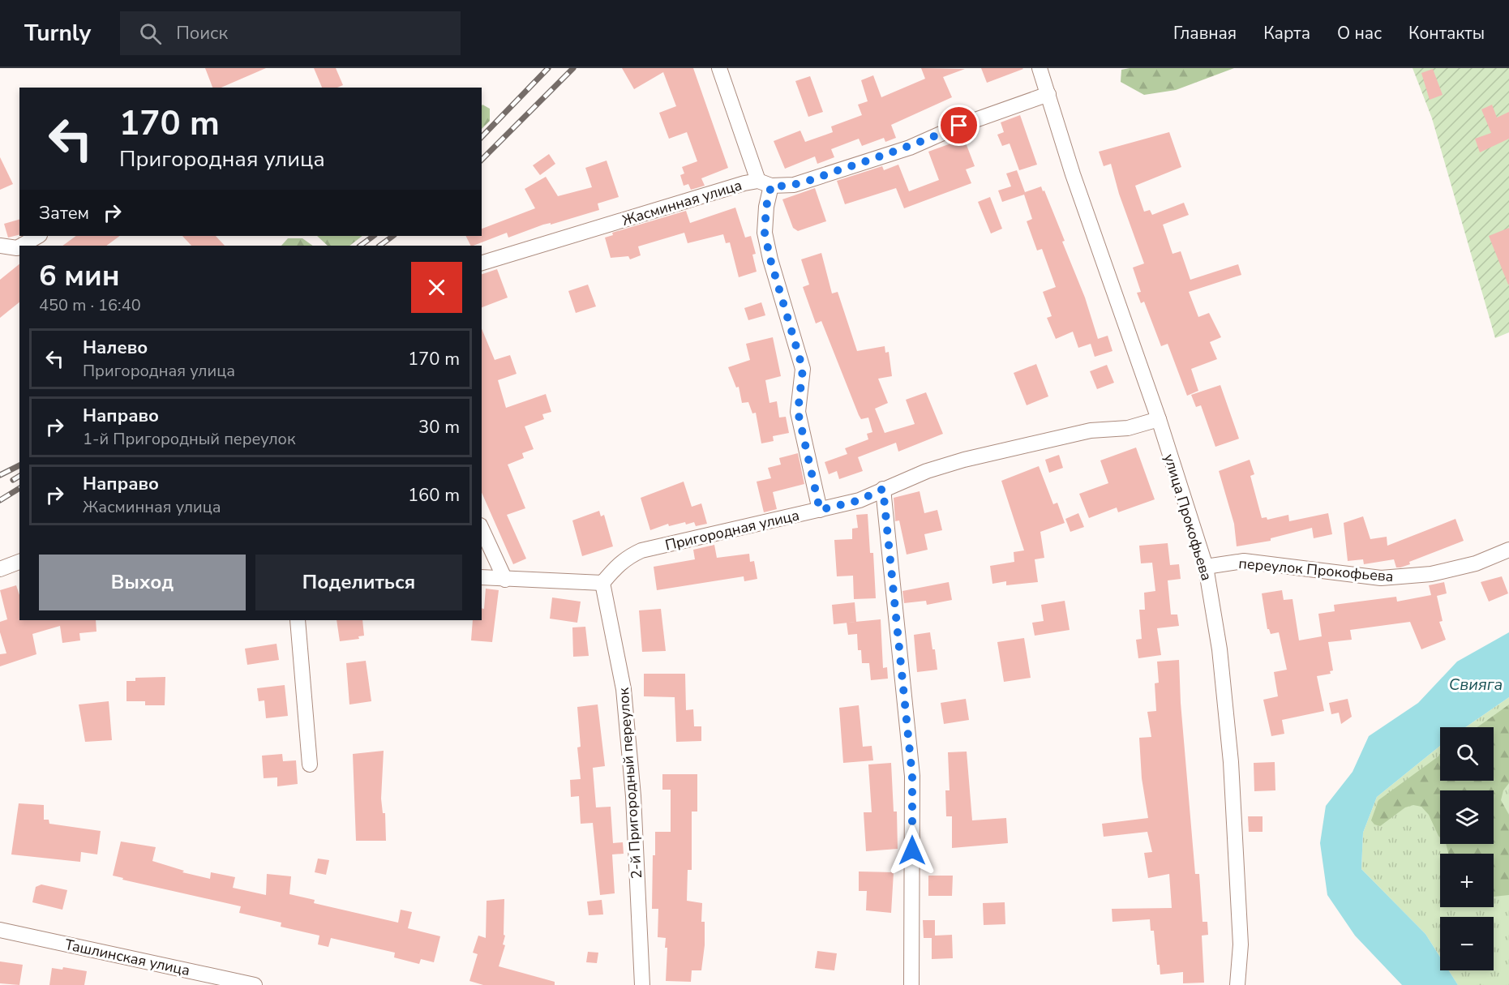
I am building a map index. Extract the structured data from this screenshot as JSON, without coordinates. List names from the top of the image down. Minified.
{"streets":{"street":["Жасминная улица","улица Прокофьева","Пригородная улица","переулок Прокофьева","2-й Пригородный переулок","Ташлинская улица"]},"crossings":[["Жасминная улица","улица Прокофьева"],["улица Прокофьева","Пригородная улица"],["улица Прокофьева","переулок Прокофьева"],["Пригородная улица","2-й Пригородный переулок"]],"water":["Свияга"],"page":{"header":"Turnly","search":"Поиск","nav":["Главная","Карта","О нас","Контакты"],"turn":["170 m","Пригородная улица"],"then":"Затем","heading":["6 мин","450 m · 16:40"],"list":[{"name":"Налево","note":"Пригородная улица","value":"170 m"},{"name":"Направо","note":"1-й Пригородный переулок","value":"30 m"},{"name":"Направо","note":"Жасминная улица","value":"160 m"}],"buttons":["Выход","Поделиться"],"map_buttons":["+","−"]}}
